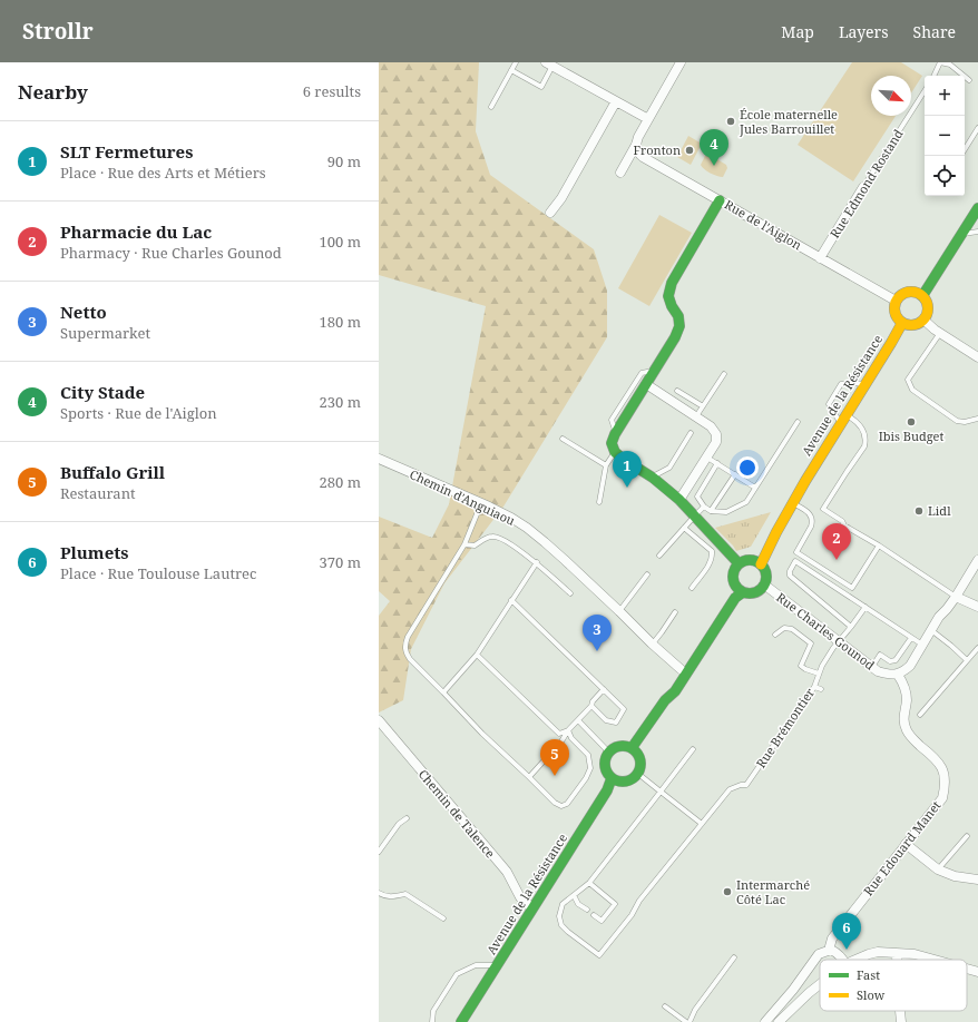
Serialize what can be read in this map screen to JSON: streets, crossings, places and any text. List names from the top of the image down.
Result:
{
  "streets": {
    "main road": ["Avenue de la Résistance"],
    "street": [
      "Rue Edmond Rostand",
      "Rue de l'Aiglon",
      "Chemin d'Anguiaou",
      "Rue Charles Gounod",
      "Chemin de Talence",
      "Rue Edouard Manet"
    ],
    "lane": ["Rue Brémontier"]
  },
  "crossings": [
    ["Rue Edmond Rostand", "Rue de l'Aiglon"],
    ["Rue de l'Aiglon", "Avenue de la Résistance"],
    ["Avenue de la Résistance", "Rue Charles Gounod"],
    ["Avenue de la Résistance", "Chemin de Talence"],
    ["Rue Charles Gounod", "Rue Brémontier"],
    ["Rue Charles Gounod", "Rue Edouard Manet"]
  ],
  "places": [
    "École maternelle Jules Barrouillet",
    "Fronton",
    "Ibis Budget",
    "Lidl",
    "Intermarché Côté Lac"
  ],
  "legend": ["Fast", "Slow"],
  "north": "bottom right",
  "page": {
    "header": "Strollr",
    "nav": ["Map", "Layers", "Share"],
    "heading": ["Nearby", "6 results"],
    "map_buttons": ["+", "−"],
    "list": [
      {
        "mark": "1",
        "name": "SLT Fermetures",
        "note": "Place · Rue des Arts et Métiers",
        "value": "90 m"
      },
      {
        "mark": "2",
        "name": "Pharmacie du Lac",
        "note": "Pharmacy · Rue Charles Gounod",
        "value": "100 m"
      },
      {
        "mark": "3",
        "name": "Netto",
        "note": "Supermarket",
        "value": "180 m"
      },
      {
        "mark": "4",
        "name": "City Stade",
        "note": "Sports · Rue de l'Aiglon",
        "value": "230 m"
      },
      {
        "mark": "5",
        "name": "Buffalo Grill",
        "note": "Restaurant",
        "value": "280 m"
      },
      {
        "mark": "6",
        "name": "Plumets",
        "note": "Place · Rue Toulouse Lautrec",
        "value": "370 m"
      }
    ],
    "pins": [
      "4",
      "1",
      "2",
      "3",
      "5",
      "6"
    ]
  }
}
